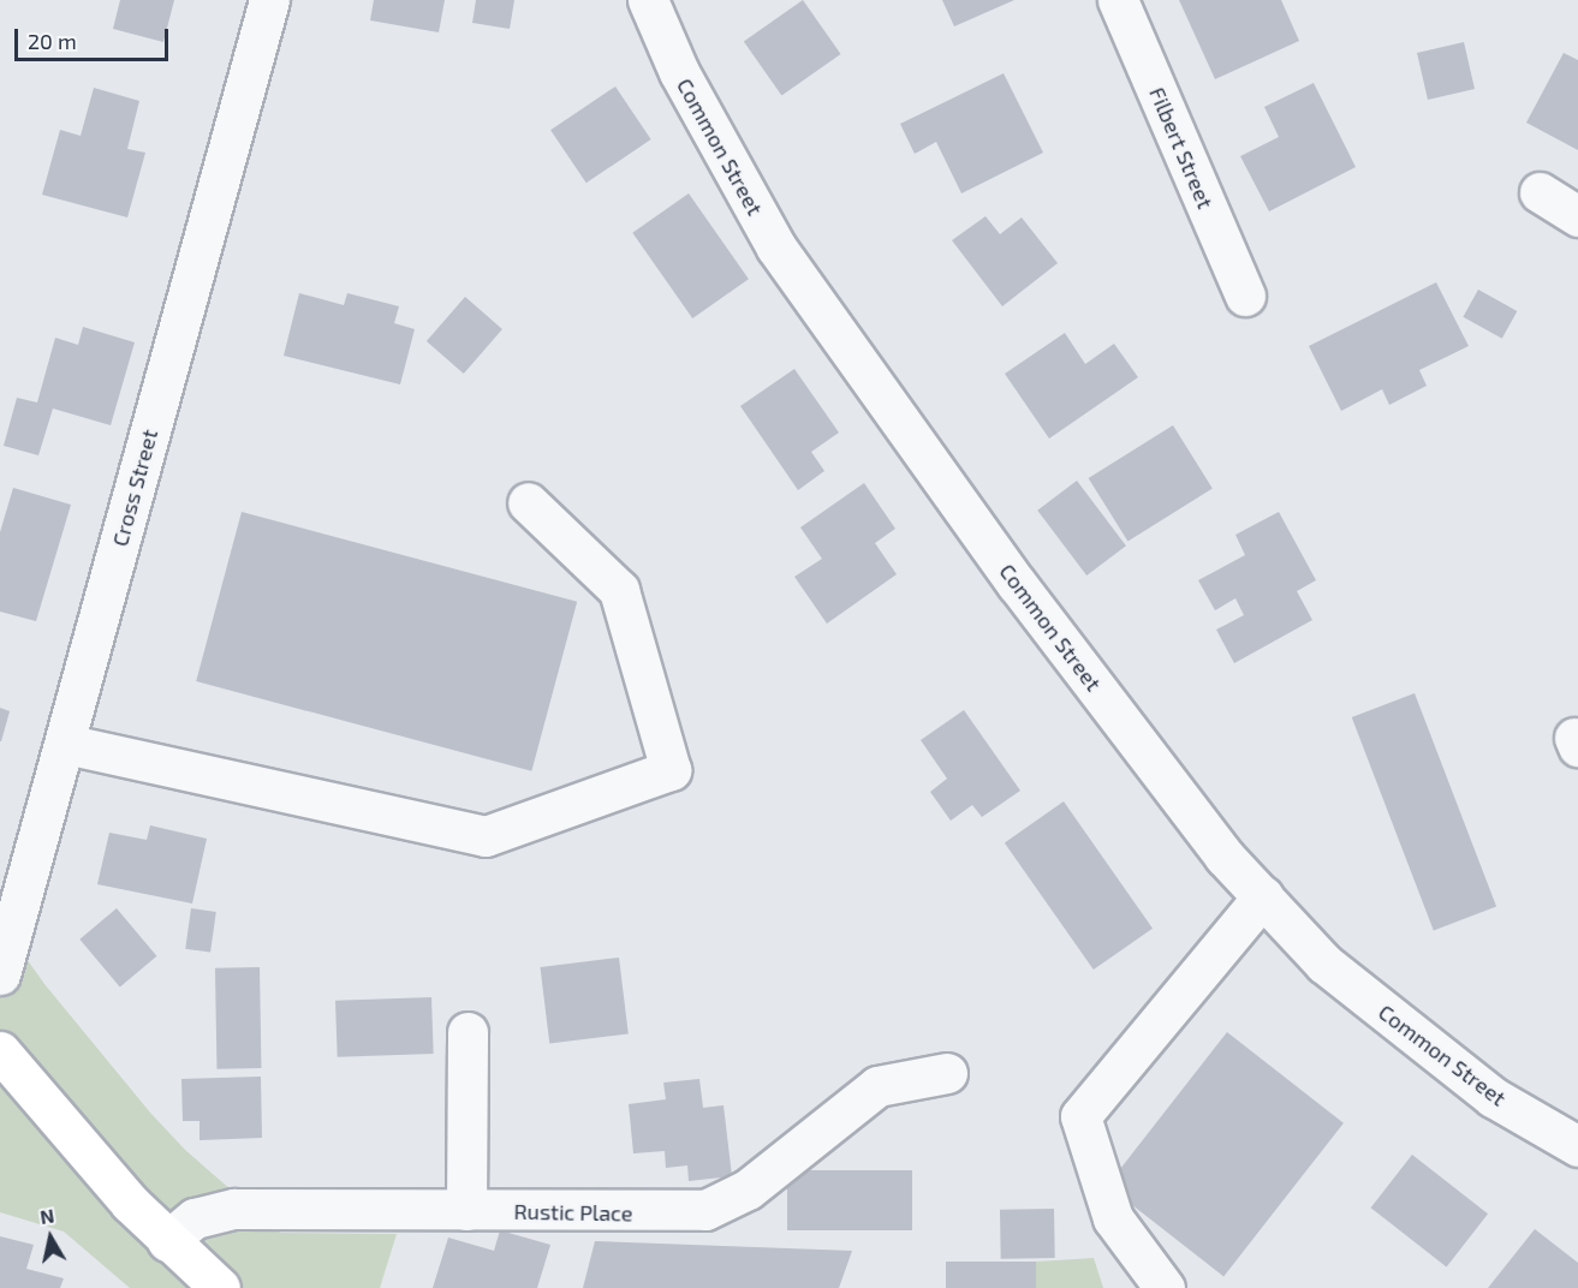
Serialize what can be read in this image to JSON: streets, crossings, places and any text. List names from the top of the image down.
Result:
{
  "streets": {
    "street": [
      "Common Street",
      "Filbert Street",
      "Cross Street",
      "Rustic Place"
    ]
  },
  "scale_bar": "20 m",
  "north": "top"
}
